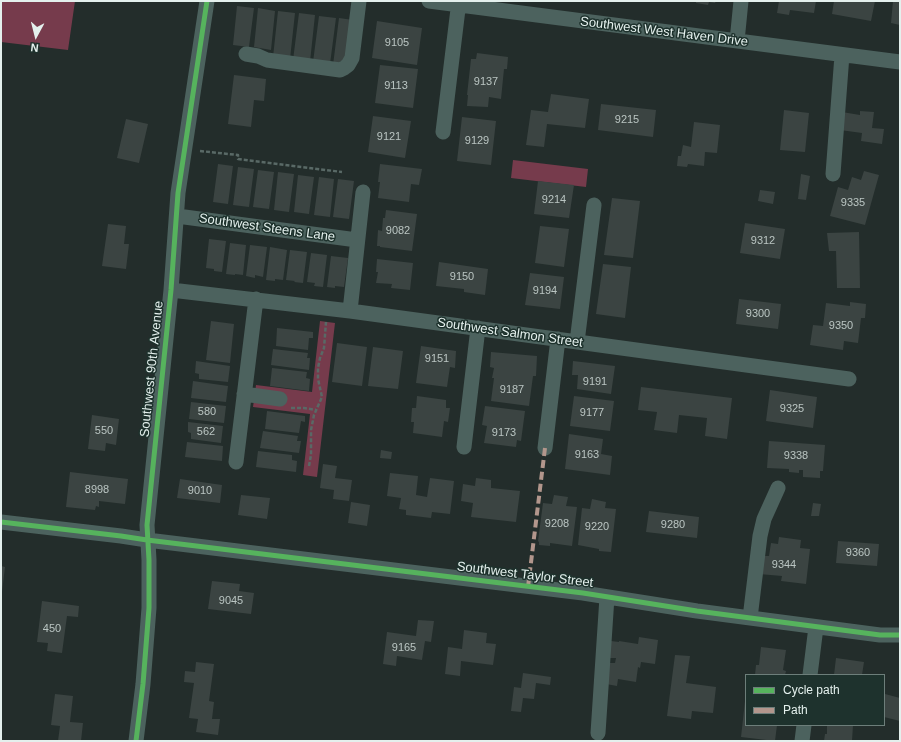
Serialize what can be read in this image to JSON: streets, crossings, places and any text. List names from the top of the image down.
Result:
{
  "streets": {
    "street": [
      "Southwest West Haven Drive",
      "Southwest Steens Lane",
      "Southwest Salmon Street",
      "Southwest 90th Avenue",
      "Southwest Taylor Street"
    ]
  },
  "crossings": [
    ["Southwest Steens Lane", "Southwest 90th Avenue"],
    ["Southwest Salmon Street", "Southwest 90th Avenue"],
    ["Southwest 90th Avenue", "Southwest Taylor Street"]
  ],
  "house_numbers": [
    "9105",
    "9137",
    "9113",
    "9215",
    "9121",
    "9129",
    "9214",
    "9335",
    "9082",
    "9312",
    "9150",
    "9194",
    "9300",
    "9350",
    "9151",
    "9191",
    "9187",
    "9325",
    "580",
    "9177",
    "550",
    "562",
    "9173",
    "9163",
    "9338",
    "8998",
    "9010",
    "9208",
    "9280",
    "9220",
    "9360",
    "9344",
    "9045",
    "450",
    "9165"
  ],
  "legend": ["Cycle path", "Path"],
  "north": "bottom"
}
